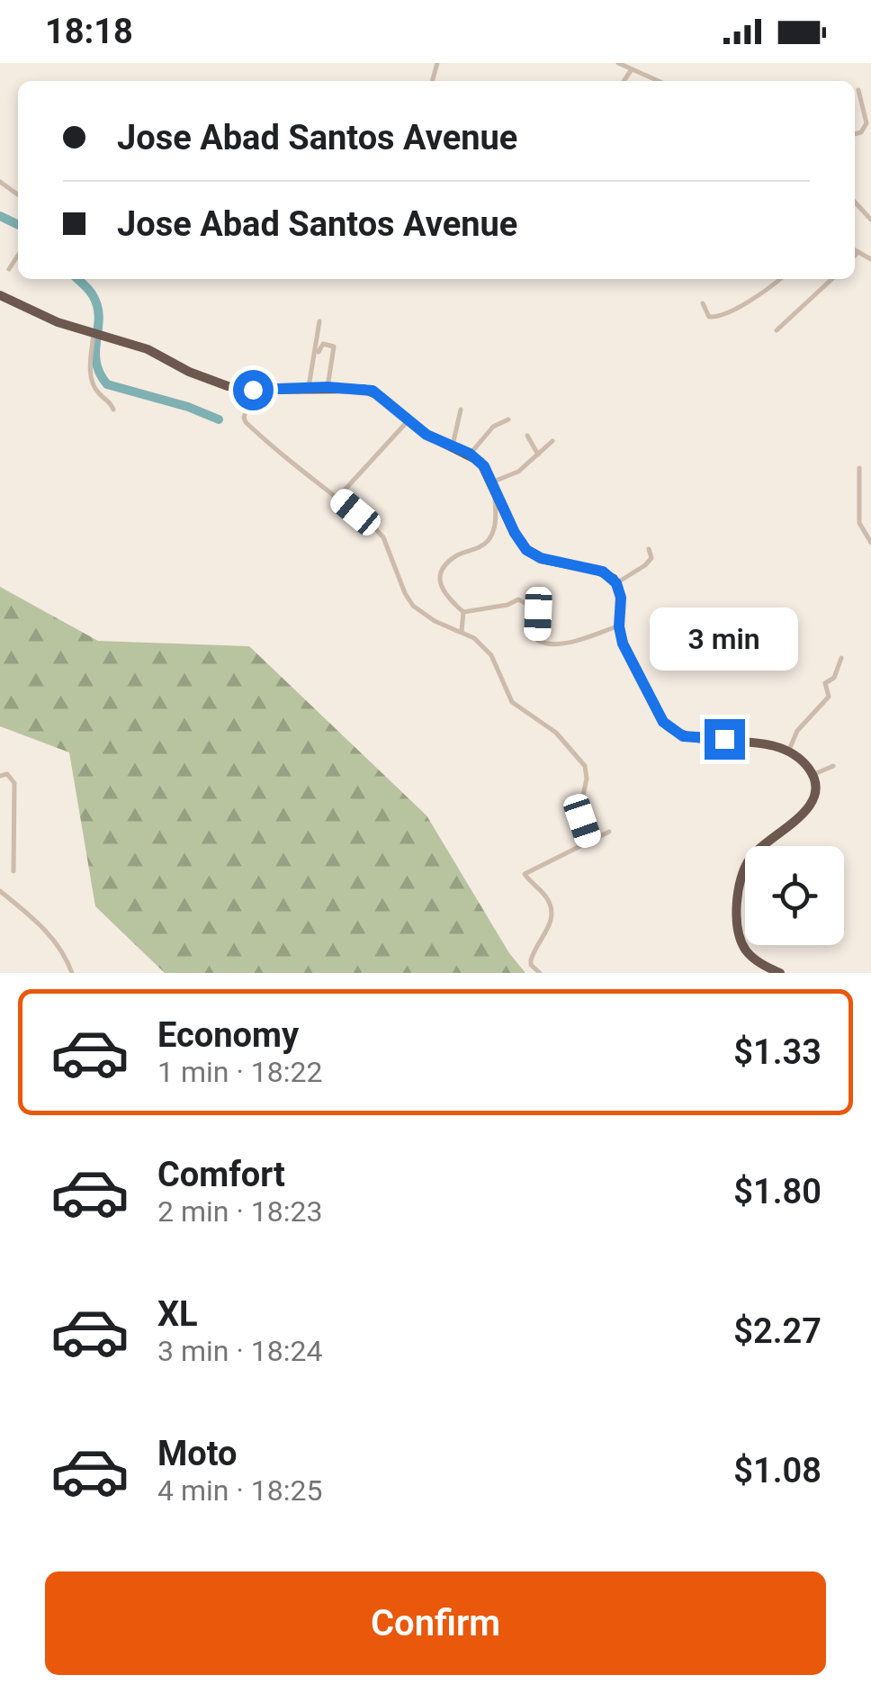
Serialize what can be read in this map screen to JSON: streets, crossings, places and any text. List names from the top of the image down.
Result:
{
  "page": {
    "status": "18:18",
    "banner": ["Jose Abad Santos Avenue", "Jose Abad Santos Avenue"],
    "bubble": "3 min",
    "list": [
      {
        "name": "Economy",
        "note": "1 min · 18:22",
        "value": "$1.33"
      },
      {
        "name": "Comfort",
        "note": "2 min · 18:23",
        "value": "$1.80"
      },
      {
        "name": "XL",
        "note": "3 min · 18:24",
        "value": "$2.27"
      },
      {
        "name": "Moto",
        "note": "4 min · 18:25",
        "value": "$1.08"
      }
    ],
    "buttons": "Confirm"
  }
}
